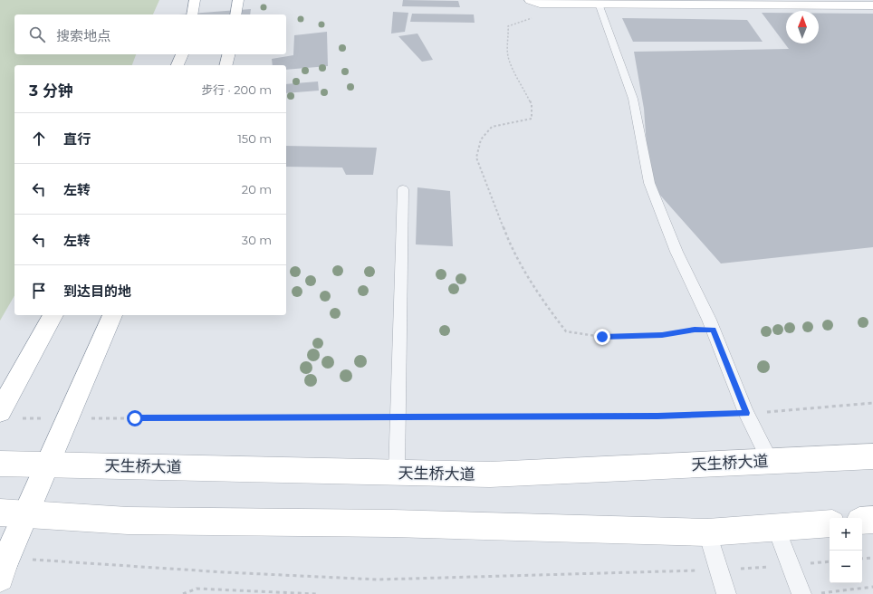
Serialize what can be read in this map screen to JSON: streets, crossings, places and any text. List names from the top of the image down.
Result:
{
  "streets": {
    "main road": ["天生桥大道"]
  },
  "north": "top",
  "page": {
    "search": "搜索地点",
    "heading": ["3 分钟", "步行 · 200 m"],
    "list": [
      ["直行", "150 m"],
      ["左转", "20 m"],
      ["左转", "30 m"],
      "到达目的地"
    ],
    "map_buttons": ["+", "−"]
  }
}
